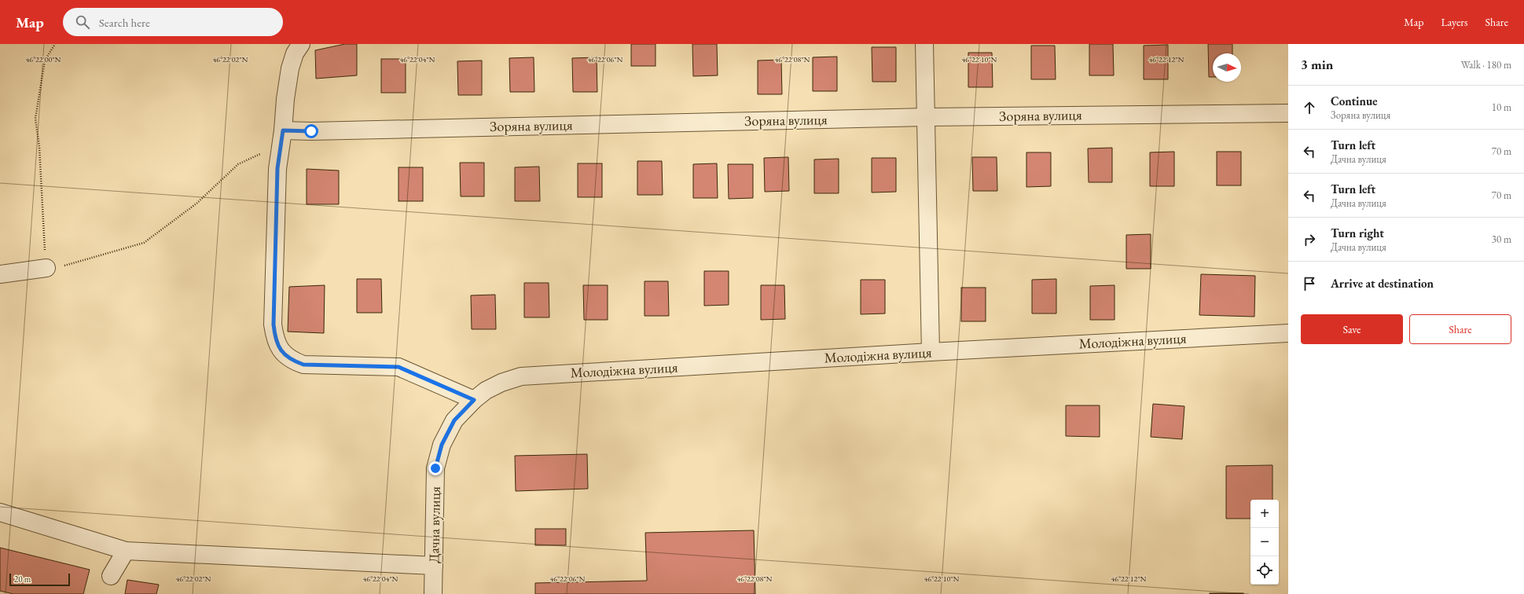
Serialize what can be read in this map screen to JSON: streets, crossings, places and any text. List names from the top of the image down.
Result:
{
  "streets": {
    "street": ["Зоряна вулиця", "Молодіжна вулиця", "Дачна вулиця"]
  },
  "crossings": [
    ["Молодіжна вулиця", "Дачна вулиця"]
  ],
  "scale_bar": "20 m",
  "north": "right",
  "page": {
    "header": "Map",
    "search": "Search here",
    "nav": ["Map", "Layers", "Share"],
    "heading": ["3 min", "Walk · 180 m"],
    "list": [
      ["Continue", "Зоряна вулиця", "10 m"],
      ["Turn left", "Дачна вулиця", "70 m"],
      ["Turn left", "Дачна вулиця", "70 m"],
      ["Turn right", "Дачна вулиця", "30 m"],
      "Arrive at destination"
    ],
    "buttons": ["Save", "Share"],
    "map_buttons": ["+", "−"],
    "scale": "20 m"
  },
  "coordinates": [
    "46°22'00\"N",
    "46°22'02\"N",
    "46°22'04\"N",
    "46°22'06\"N",
    "46°22'08\"N",
    "46°22'10\"N",
    "46°22'12\"N"
  ]
}
